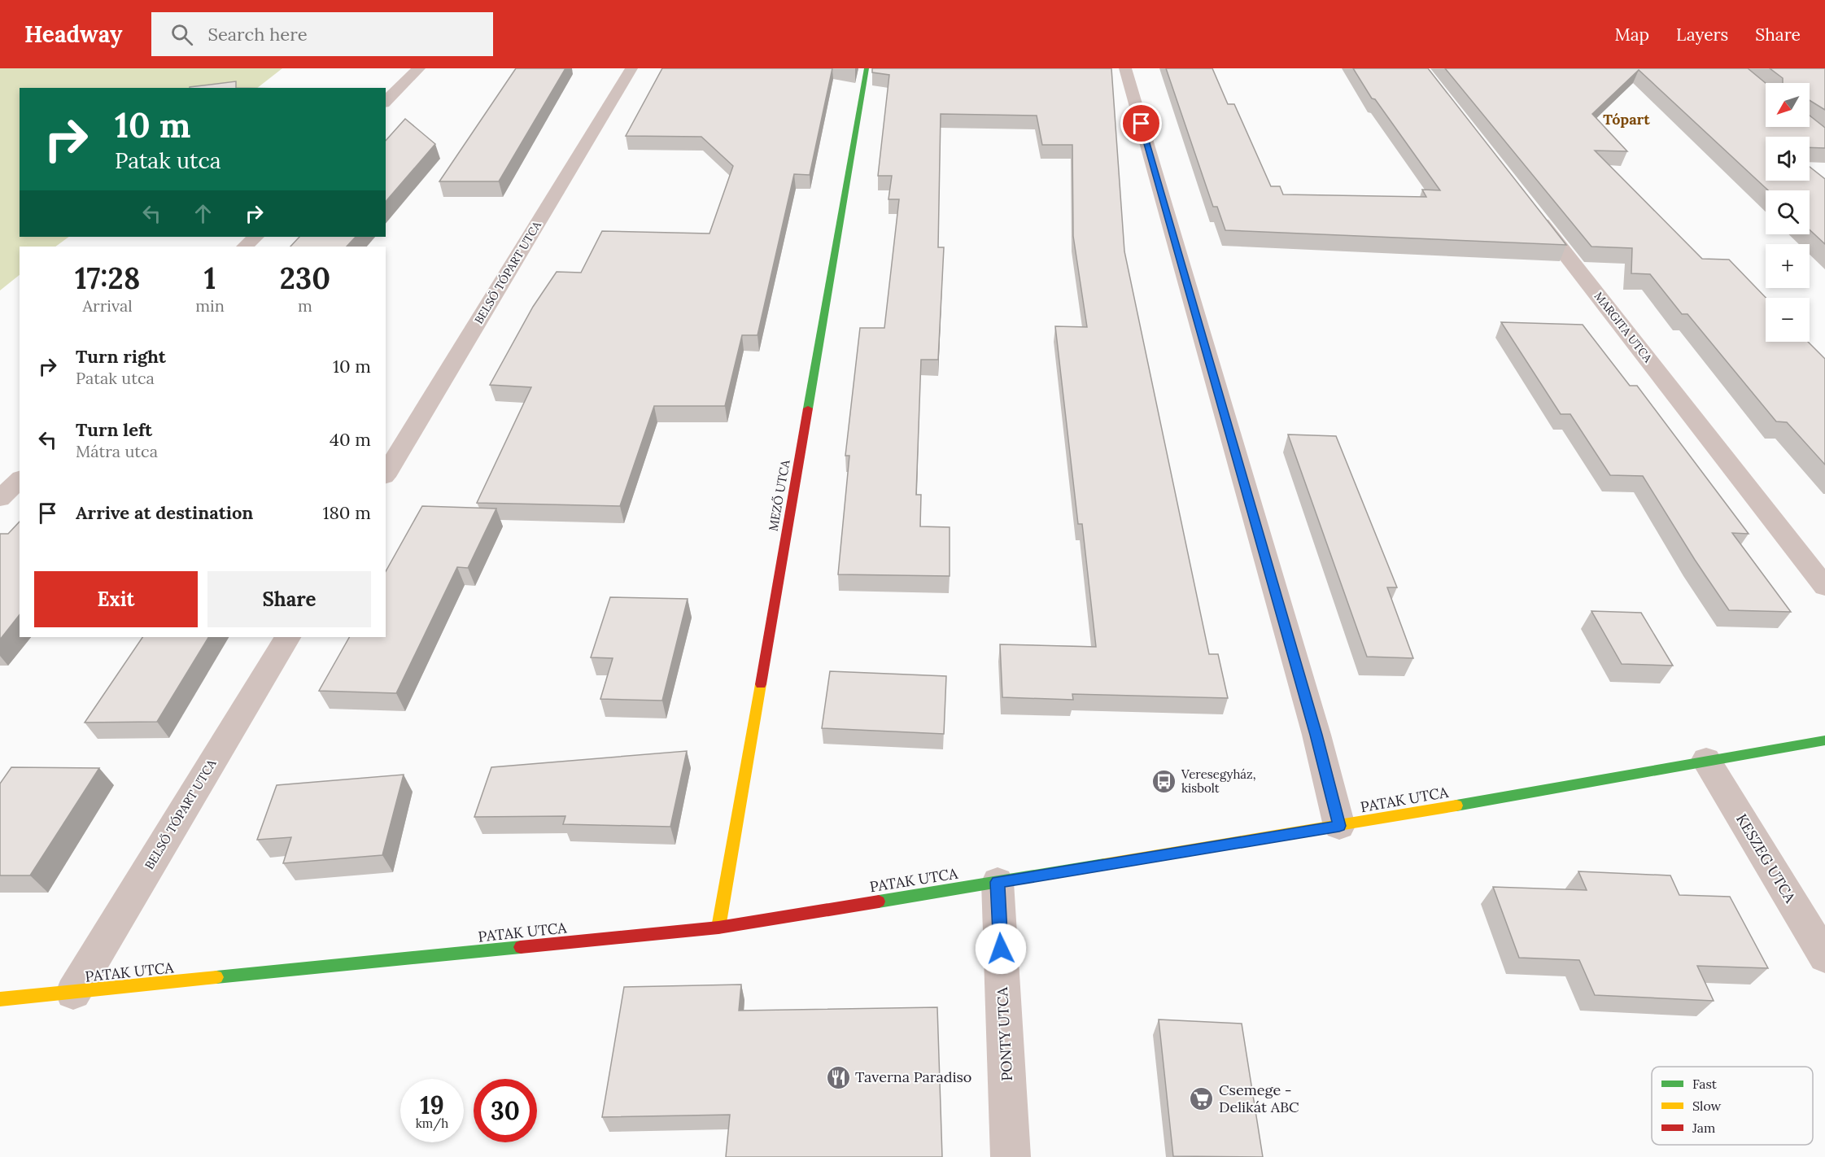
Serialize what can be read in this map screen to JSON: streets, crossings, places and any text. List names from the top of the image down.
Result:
{
  "streets": {
    "street": [
      "BELSŐ TÓPART UTCA",
      "MARGITA UTCA",
      "MEZŐ UTCA",
      "PATAK UTCA",
      "KESZEG UTCA",
      "PONTY UTCA"
    ]
  },
  "crossings": [
    ["BELSŐ TÓPART UTCA", "PATAK UTCA"],
    ["MEZŐ UTCA", "PATAK UTCA"],
    ["PATAK UTCA", "KESZEG UTCA"],
    ["PATAK UTCA", "PONTY UTCA"]
  ],
  "districts": ["Tópart"],
  "places": {
    "bus stop": ["Veresegyház, kisbolt"],
    "restaurant": ["Taverna Paradiso"],
    "supermarket": ["Csemege - Delikát ABC"]
  },
  "legend": ["Fast", "Slow", "Jam"],
  "north": "bottom left",
  "page": {
    "header": "Headway",
    "search": "Search here",
    "nav": ["Map", "Layers", "Share"],
    "map_buttons": ["+", "−"],
    "turn": ["10 m", "Patak utca"],
    "eta": [
      "17:28",
      "Arrival",
      "1",
      "min",
      "230",
      "m"
    ],
    "list": [
      {
        "name": "Turn right",
        "note": "Patak utca",
        "value": "10 m"
      },
      {
        "name": "Turn left",
        "note": "Mátra utca",
        "value": "40 m"
      },
      {
        "name": "Arrive at destination",
        "value": "180 m"
      }
    ],
    "buttons": ["Exit", "Share"],
    "speed": "19 km/h",
    "limit": "30"
  }
}
